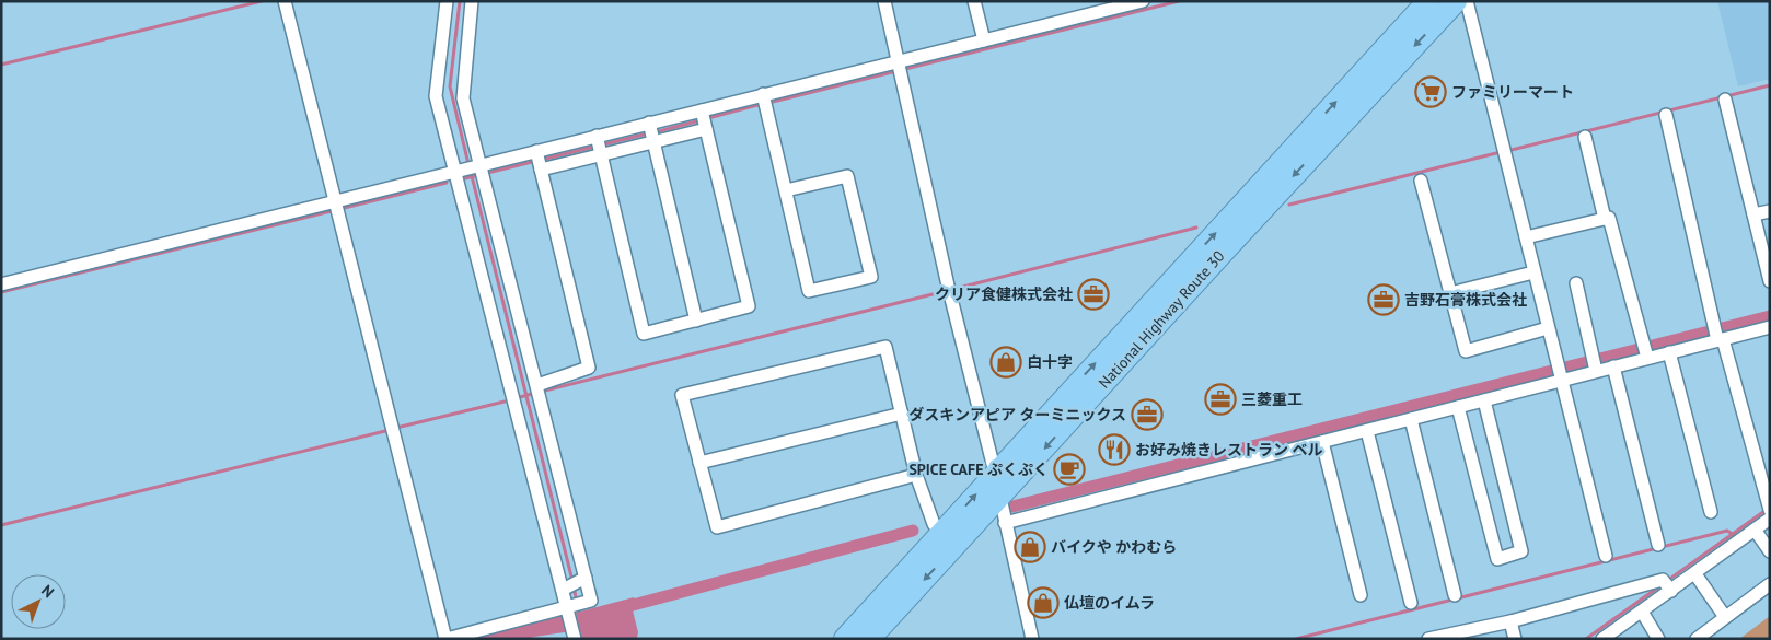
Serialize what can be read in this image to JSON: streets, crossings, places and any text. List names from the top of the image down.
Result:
{
  "streets": {
    "highway": ["National Highway Route 30"]
  },
  "places": {
    "supermarket": ["ファミリーマート"],
    "office": [
      "クリア食健株式会社",
      "吉野石膏株式会社",
      "三菱重工",
      "ダスキンアピア ターミニックス"
    ],
    "shop": ["白十字", "バイクや かわむら", "仏壇のイムラ"],
    "restaurant": ["お好み焼きレストラン ベル"],
    "cafe": ["SPICE CAFE ぷくぷく"]
  },
  "north": "top right"
}
